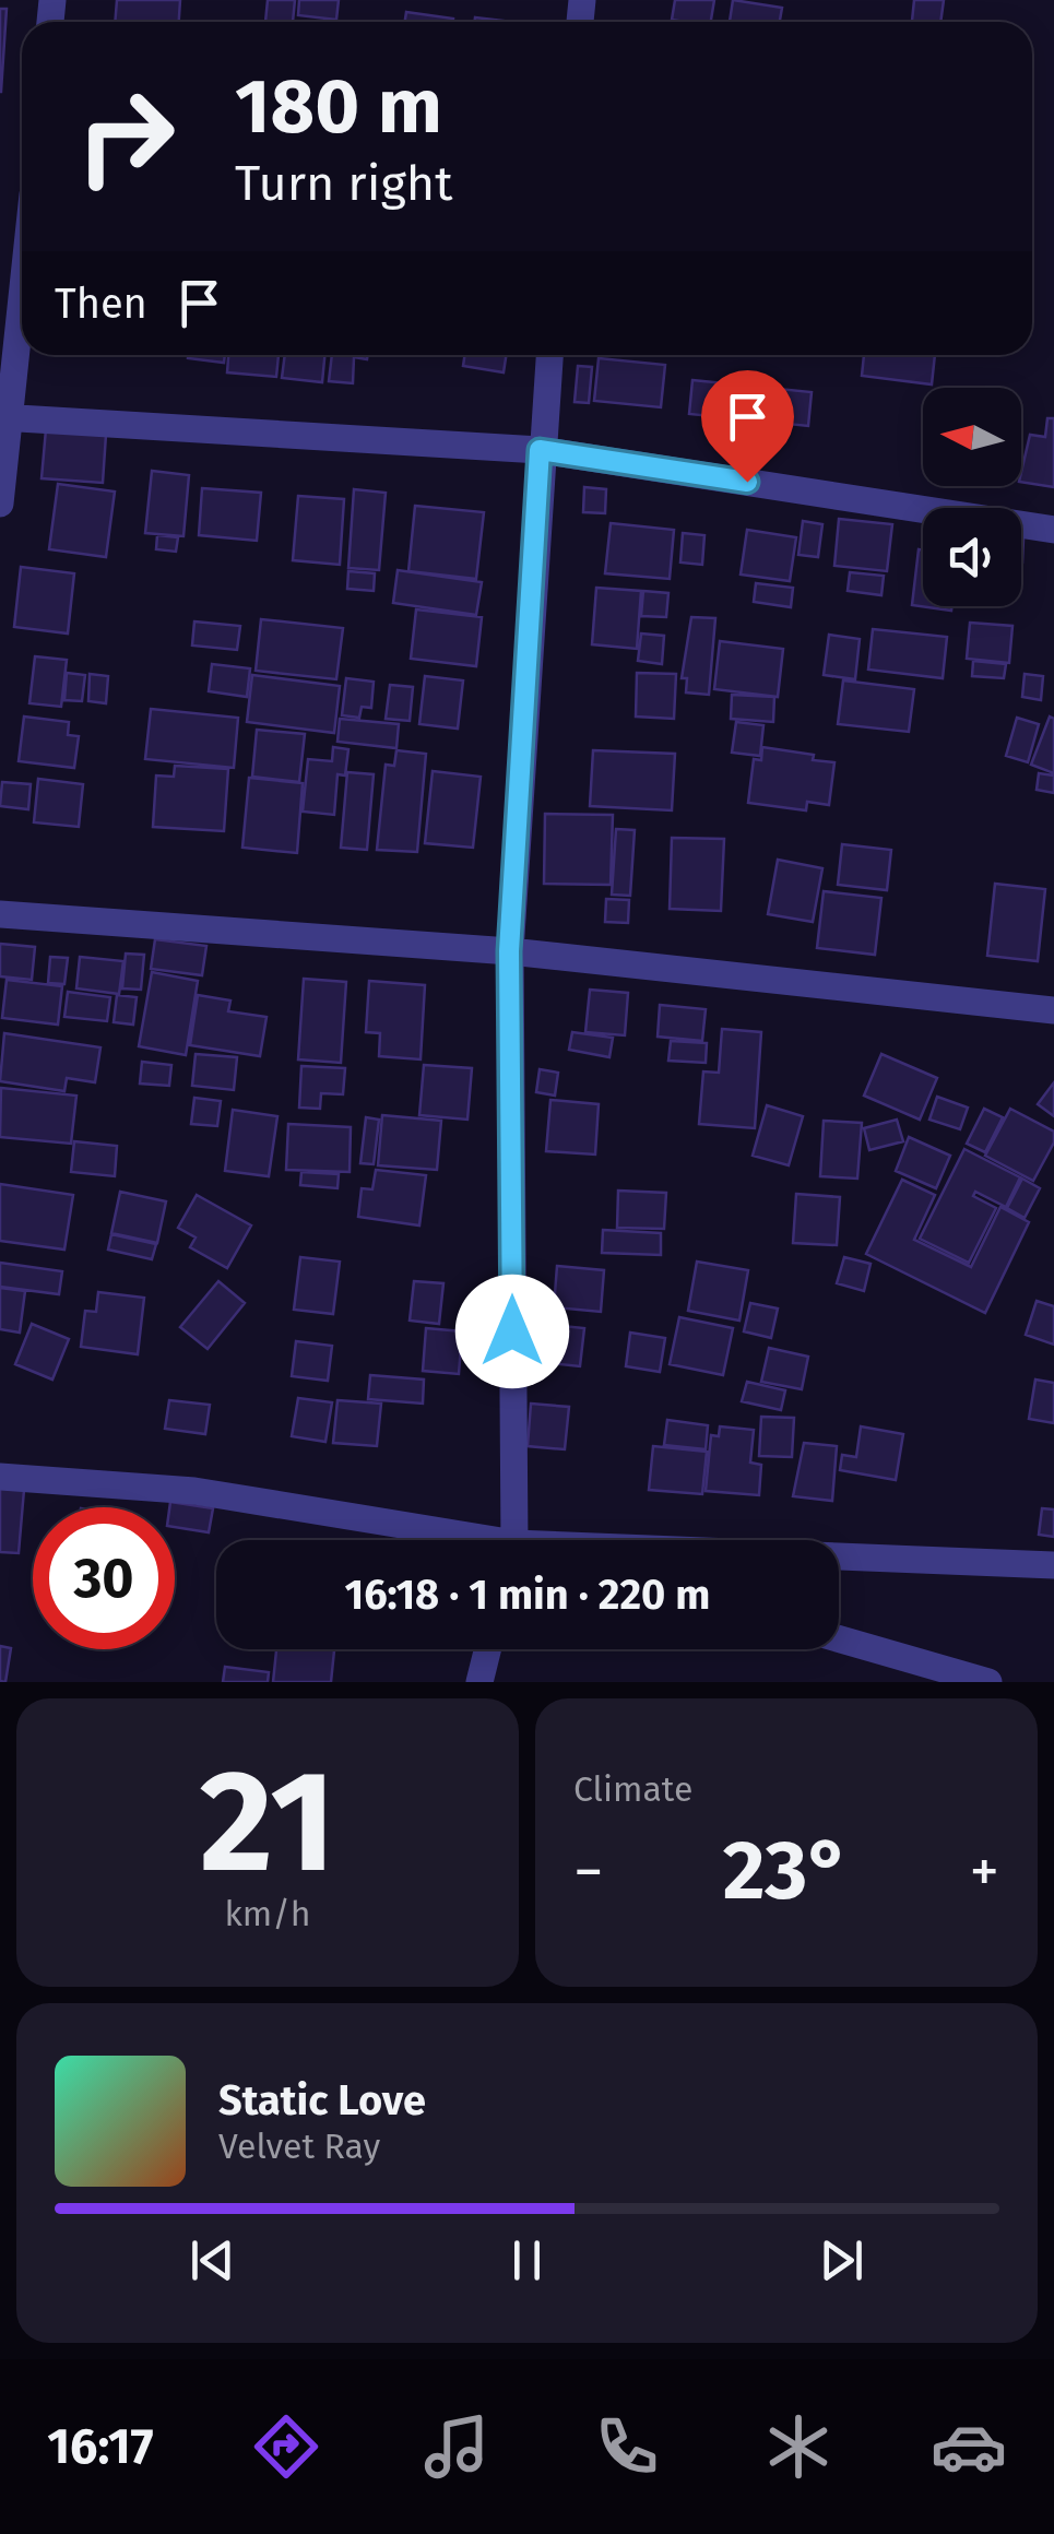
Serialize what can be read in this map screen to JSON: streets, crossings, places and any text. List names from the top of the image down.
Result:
{
  "north": "left",
  "page": {
    "turn": ["180 m", "Turn right"],
    "then": "Then",
    "limit": "30",
    "trip": "16:18 · 1 min · 220 m",
    "tile": [
      ["21", "km/h"],
      "Climate"
    ],
    "heat": ["−", "23°", "+"],
    "song": ["Static Love", "Velvet Ray"],
    "tabs": "16:17"
  }
}
